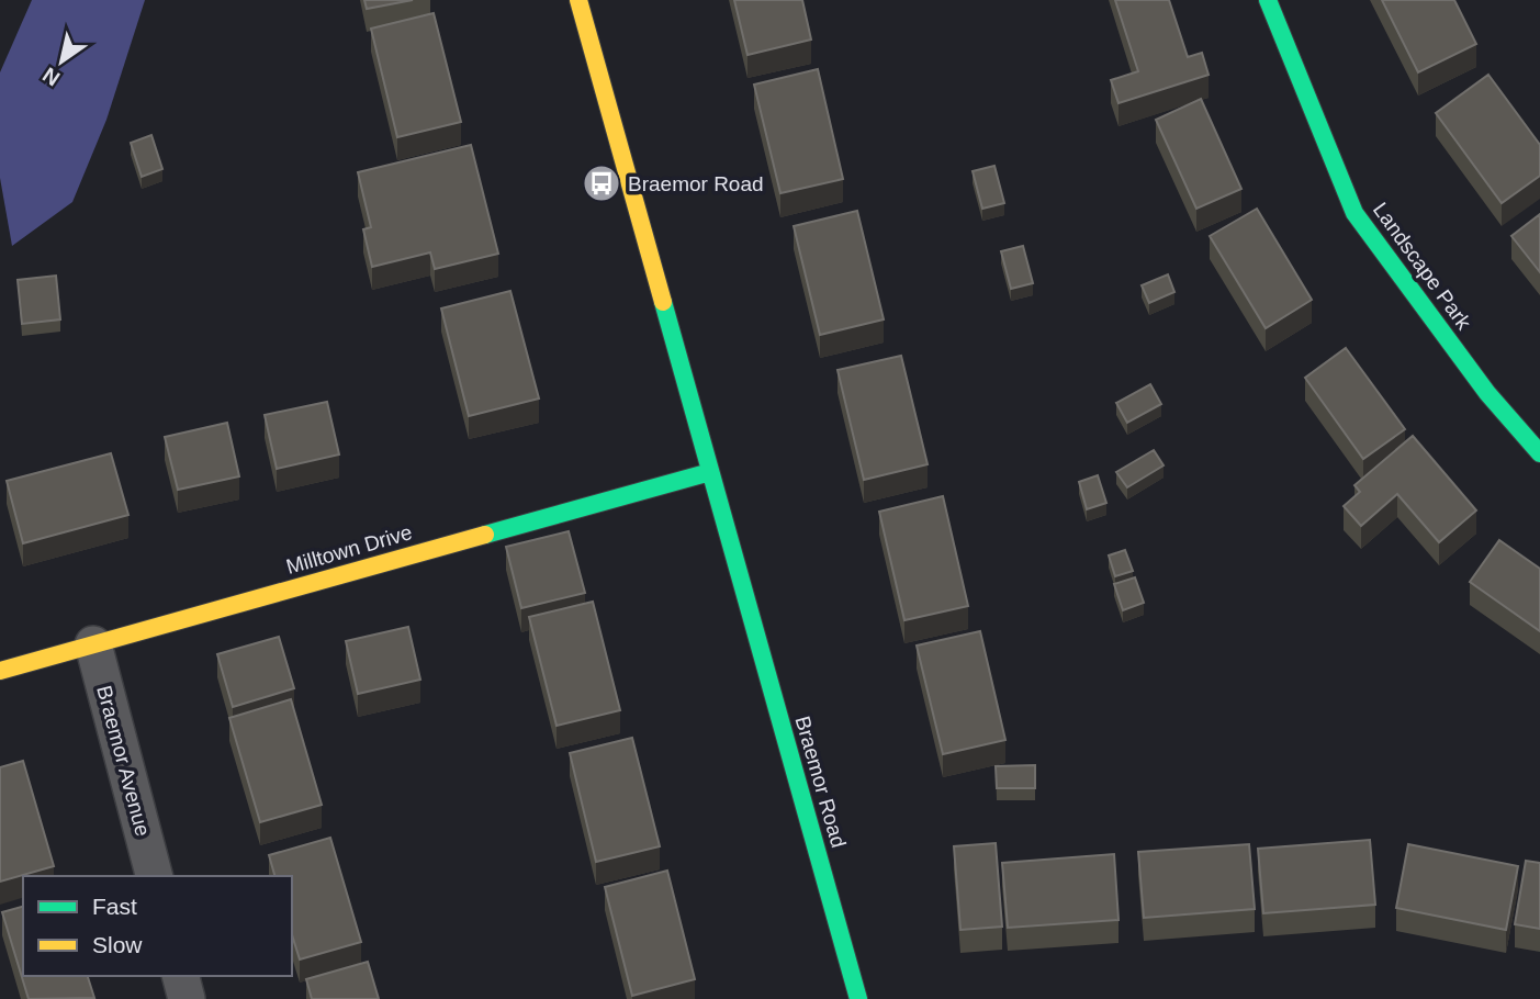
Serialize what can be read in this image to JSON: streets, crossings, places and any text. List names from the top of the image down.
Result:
{
  "streets": {
    "street": [
      "Landscape Park",
      "Milltown Drive",
      "Braemor Avenue",
      "Braemor Road"
    ]
  },
  "crossings": [
    ["Milltown Drive", "Braemor Avenue"],
    ["Milltown Drive", "Braemor Road"]
  ],
  "places": {
    "bus stop": ["Braemor Road"]
  },
  "legend": ["Fast", "Slow"],
  "north": "bottom left"
}
